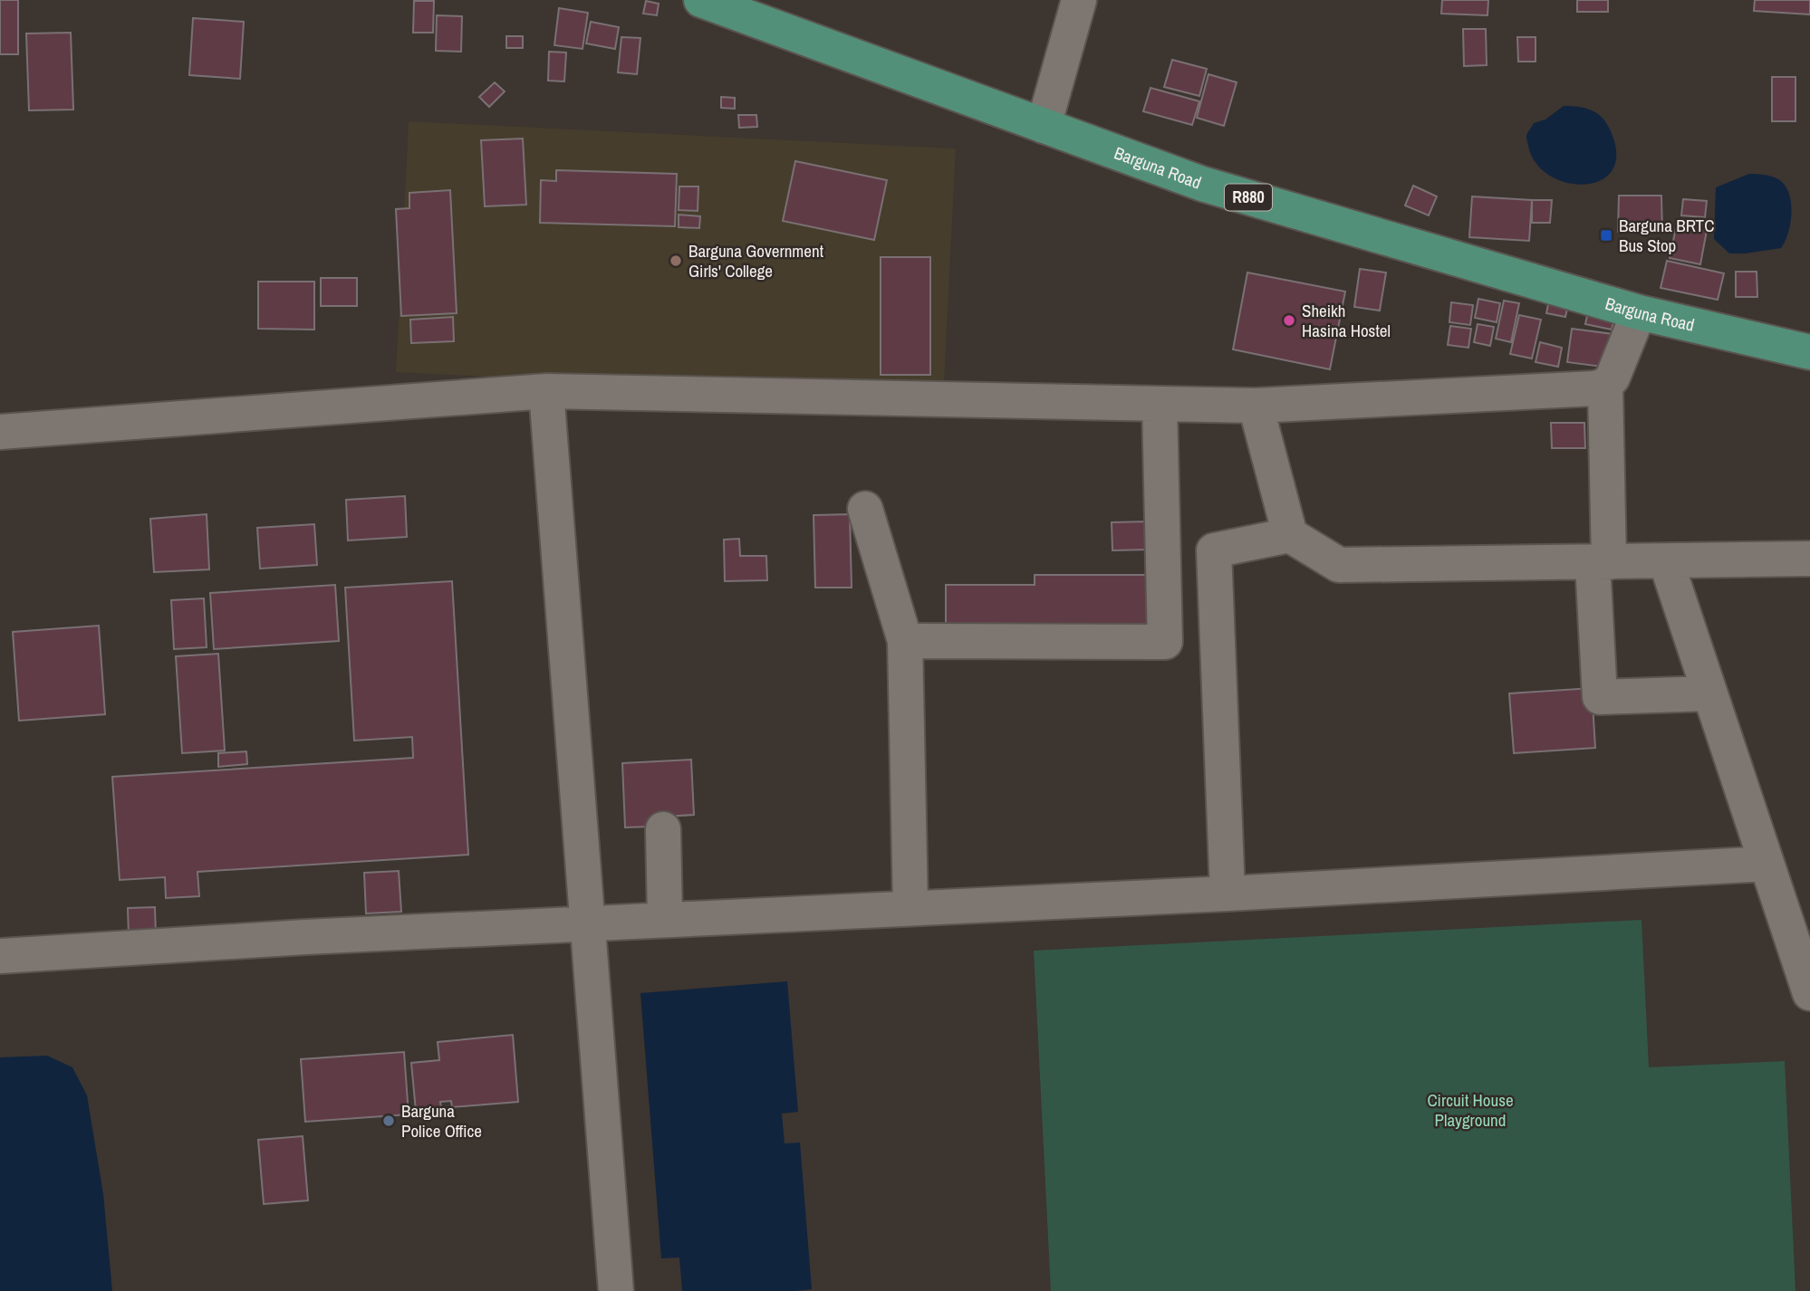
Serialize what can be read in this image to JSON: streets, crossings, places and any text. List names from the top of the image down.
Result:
{
  "streets": {
    "main road": ["Barguna Road", "R880"]
  },
  "parks": ["Circuit House Playground"],
  "places": {
    "transit": ["Barguna BRTC Bus Stop"],
    "other": ["Barguna Government Girls' College", "Sheikh Hasina Hostel", "Barguna Police Office"]
  }
}
